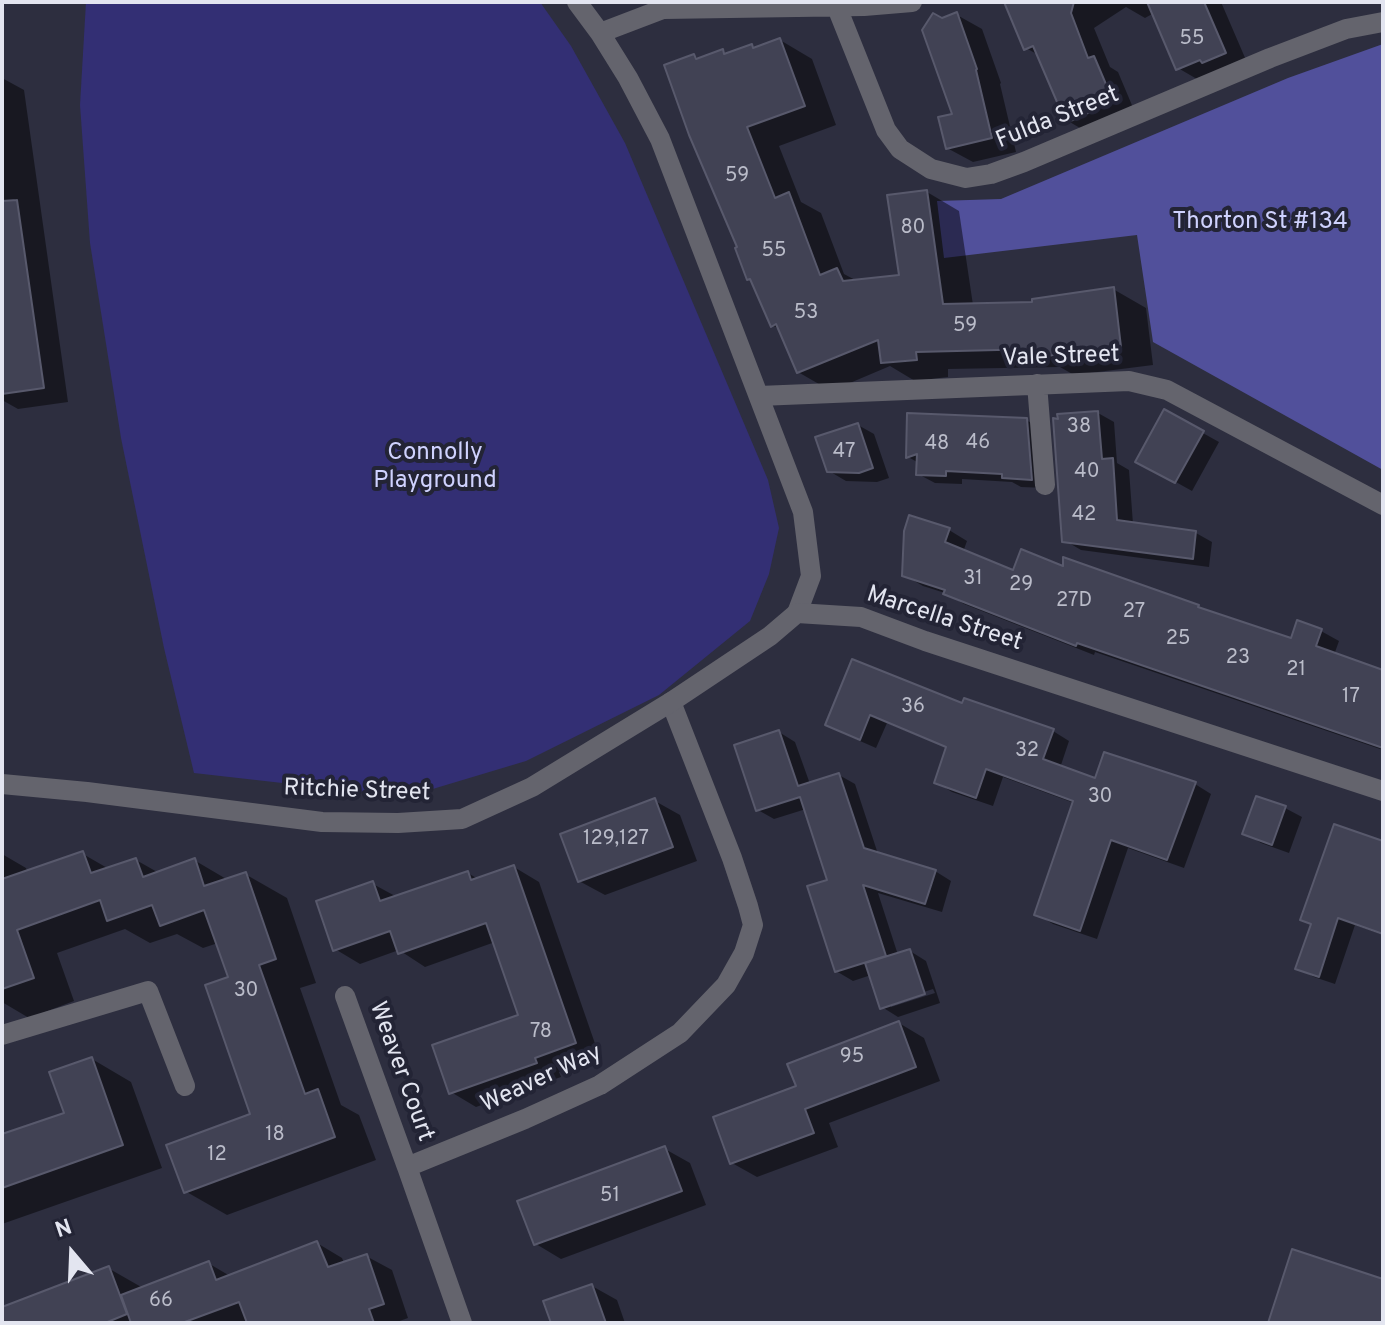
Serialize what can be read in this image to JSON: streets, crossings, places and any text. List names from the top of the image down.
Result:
{
  "streets": {
    "street": [
      "Fulda Street",
      "Vale Street",
      "Marcella Street",
      "Ritchie Street",
      "Weaver Court",
      "Weaver Way"
    ]
  },
  "crossings": [
    ["Marcella Street", "Ritchie Street"],
    ["Ritchie Street", "Weaver Way"],
    ["Weaver Court", "Weaver Way"]
  ],
  "parks": ["Thorton St #134", "Connolly Playground"],
  "house_numbers": [
    "55",
    "59",
    "80",
    "55",
    "53",
    "59",
    "38",
    "46",
    "48",
    "47",
    "40",
    "42",
    "31",
    "29",
    "27D",
    "27",
    "25",
    "23",
    "21",
    "17",
    "36",
    "32",
    "30",
    "129,127",
    "30",
    "78",
    "95",
    "18",
    "12",
    "51",
    "66"
  ],
  "north": "top"
}
